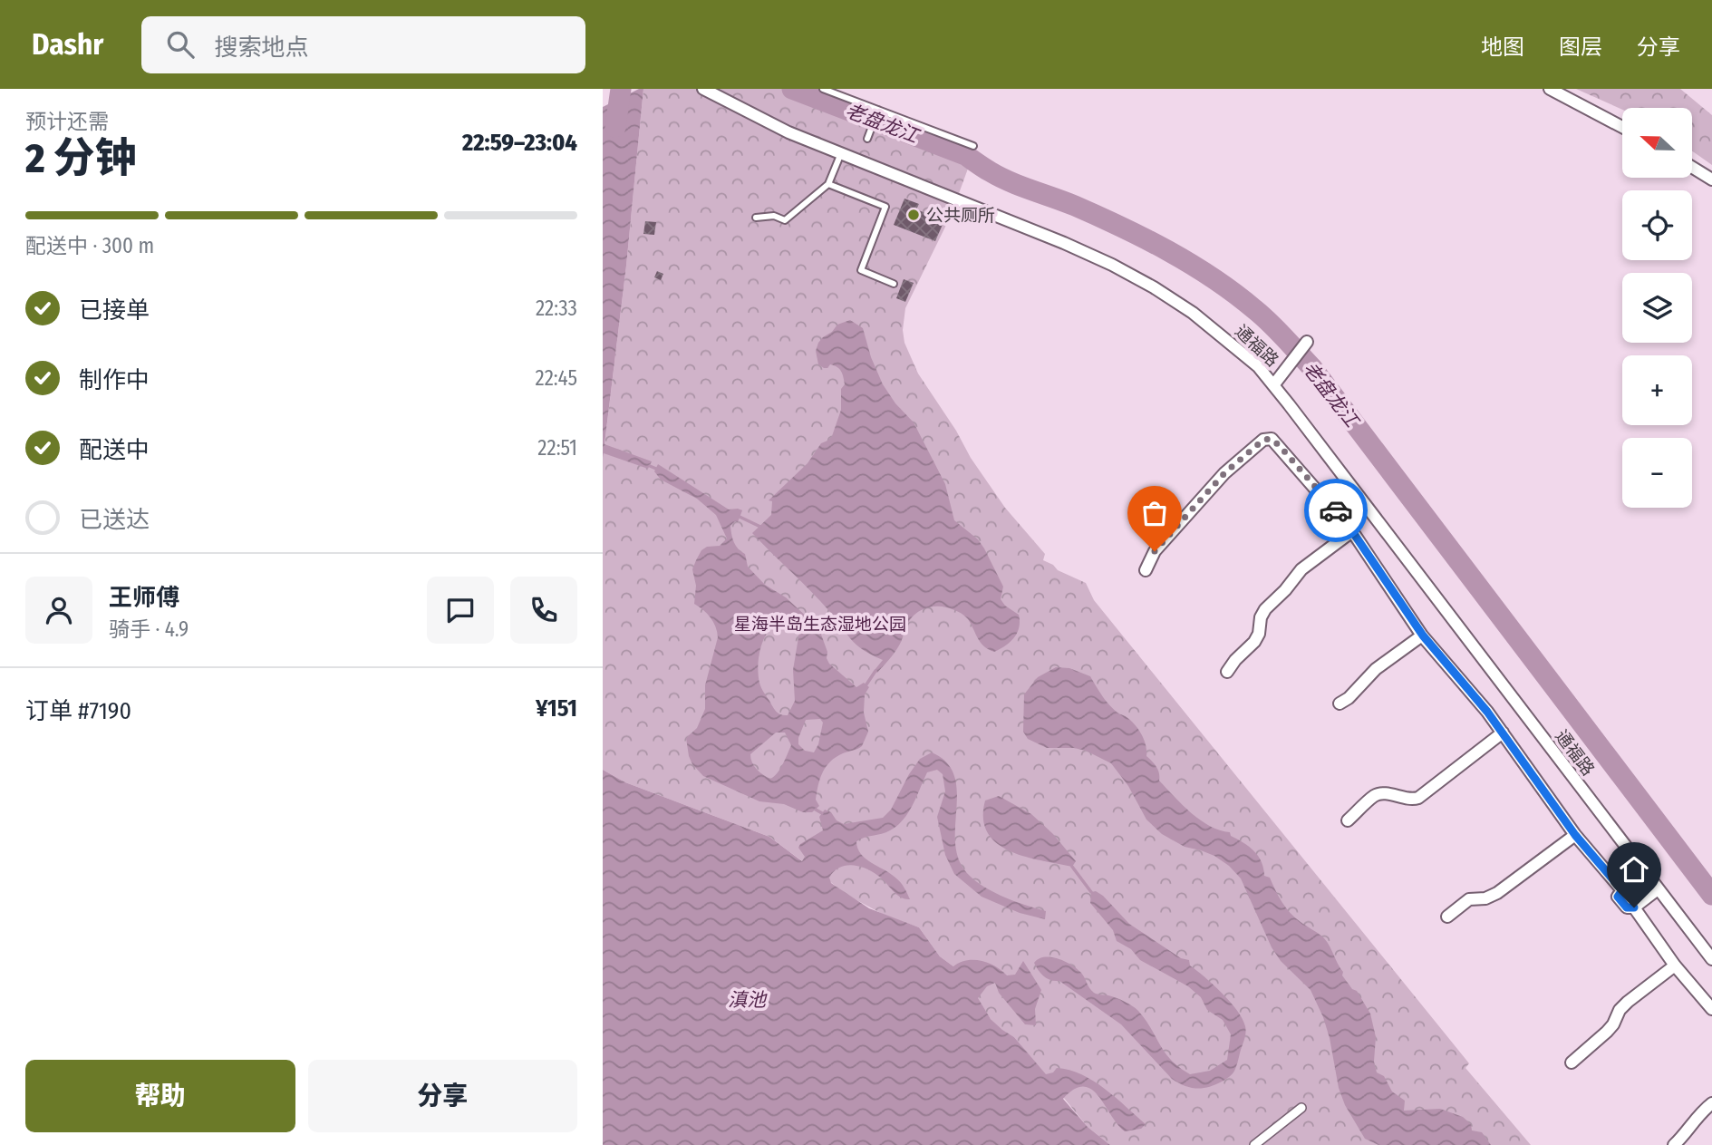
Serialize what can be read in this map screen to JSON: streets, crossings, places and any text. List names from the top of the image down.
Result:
{
  "streets": {
    "street": ["通福路"]
  },
  "water": ["老盘龙江", "滇池"],
  "parks": ["星海半岛生态湿地公园"],
  "places": ["公共厕所"],
  "north": "left",
  "page": {
    "header": "Dashr",
    "search": "搜索地点",
    "nav": ["地图", "图层", "分享"],
    "heading": ["2 分钟", "预计还需", "22:59–23:04"],
    "panel": [
      "王师傅",
      "骑手 · 4.9",
      "订单 #7190",
      "¥151"
    ],
    "map_buttons": ["+", "−"],
    "bar": "配送中 · 300 m",
    "list": [
      ["已接单", "22:33"],
      ["制作中", "22:45"],
      ["配送中", "22:51"],
      "已送达"
    ],
    "buttons": ["帮助", "分享"]
  }
}
